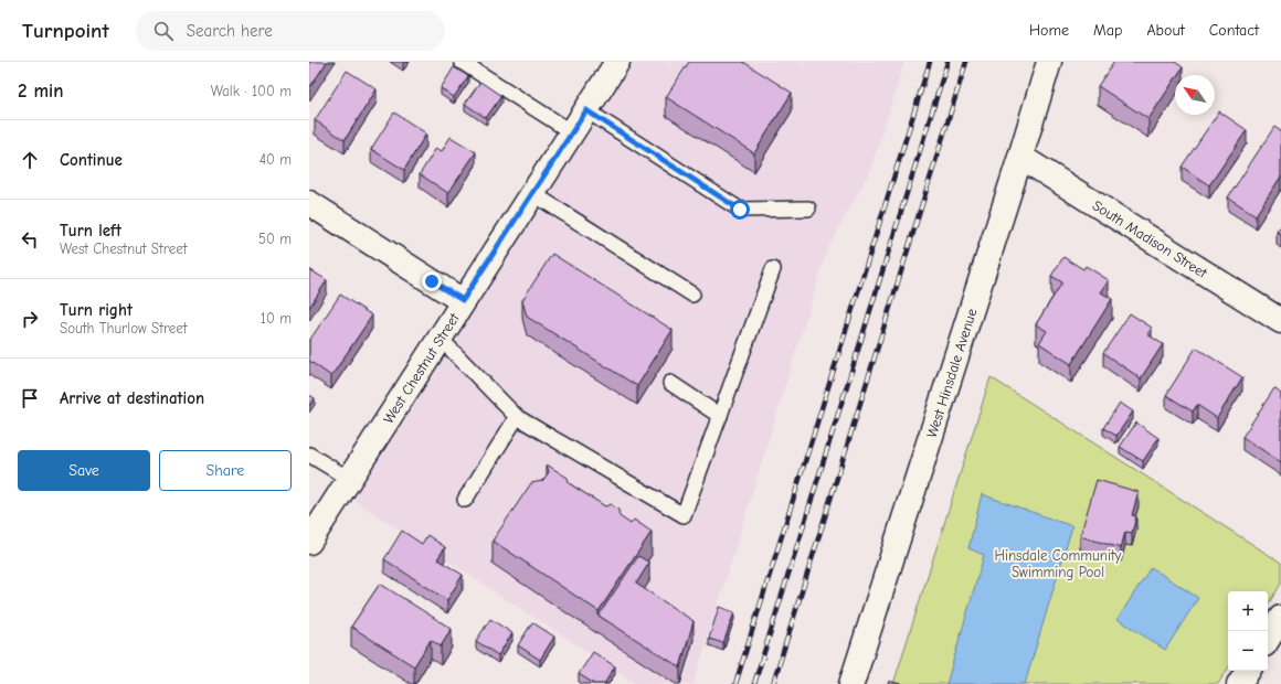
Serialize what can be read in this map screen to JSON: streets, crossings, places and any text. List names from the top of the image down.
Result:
{
  "streets": {
    "street": ["South Madison Street", "West Chestnut Street", "West Hinsdale Avenue"]
  },
  "crossings": [
    ["South Madison Street", "West Hinsdale Avenue"]
  ],
  "parks": ["Hinsdale Community Swimming Pool"],
  "north": "top left",
  "page": {
    "header": "Turnpoint",
    "search": "Search here",
    "nav": [
      "Home",
      "Map",
      "About",
      "Contact"
    ],
    "heading": ["2 min", "Walk · 100 m"],
    "list": [
      ["Continue", "40 m"],
      ["Turn left", "West Chestnut Street", "50 m"],
      ["Turn right", "South Thurlow Street", "10 m"],
      "Arrive at destination"
    ],
    "buttons": ["Save", "Share"],
    "map_buttons": ["+", "−"]
  }
}
